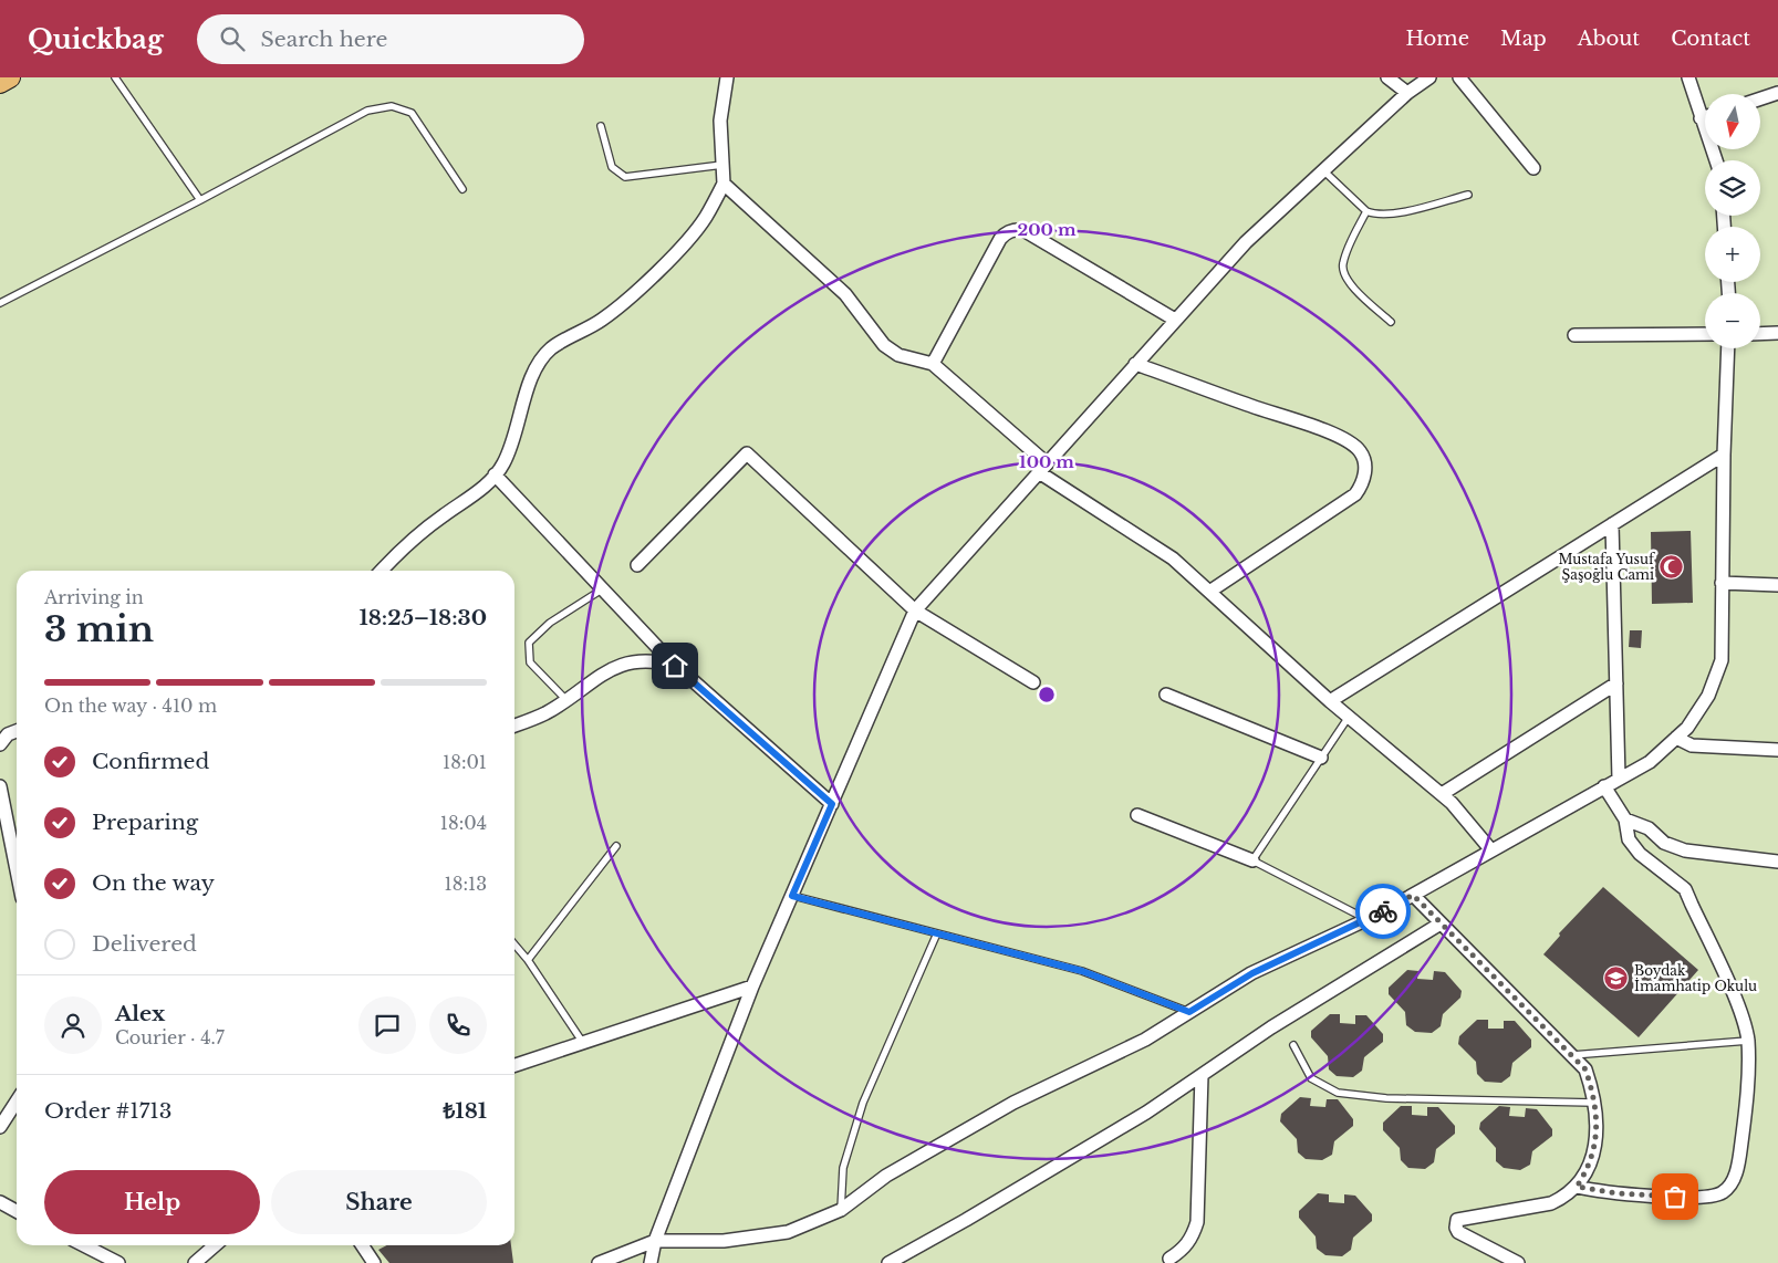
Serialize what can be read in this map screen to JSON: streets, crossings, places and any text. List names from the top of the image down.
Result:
{
  "places": {
    "mosque": ["Mustafa Yusuf Şaşoğlu Cami"],
    "school or university": ["Boydak İmamhatip Okulu"]
  },
  "north": "bottom",
  "page": {
    "header": "Quickbag",
    "search": "Search here",
    "nav": [
      "Home",
      "Map",
      "About",
      "Contact"
    ],
    "map_buttons": ["+", "−"],
    "heading": ["3 min", "Arriving in", "18:25–18:30"],
    "panel": [
      "Alex",
      "Courier · 4.7",
      "Order #1713",
      "₺181"
    ],
    "bar": "On the way · 410 m",
    "list": [
      ["Confirmed", "18:01"],
      ["Preparing", "18:04"],
      ["On the way", "18:13"],
      "Delivered"
    ],
    "buttons": ["Help", "Share"]
  },
  "rings": ["200 m", "100 m"]
}
